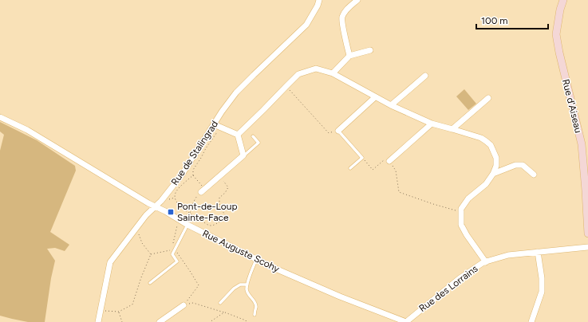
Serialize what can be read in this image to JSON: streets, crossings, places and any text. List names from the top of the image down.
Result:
{
  "streets": {
    "street": [
      "Rue d'Aiseau",
      "Rue de Stalingrad",
      "Rue Auguste Scohy",
      "Rue des Lorrains"
    ]
  },
  "crossings": [
    ["Rue de Stalingrad", "Rue Auguste Scohy"],
    ["Rue Auguste Scohy", "Rue des Lorrains"]
  ],
  "places": {
    "transit": ["Pont-de-Loup Sainte-Face"]
  },
  "scale_bar": "100 m"
}
